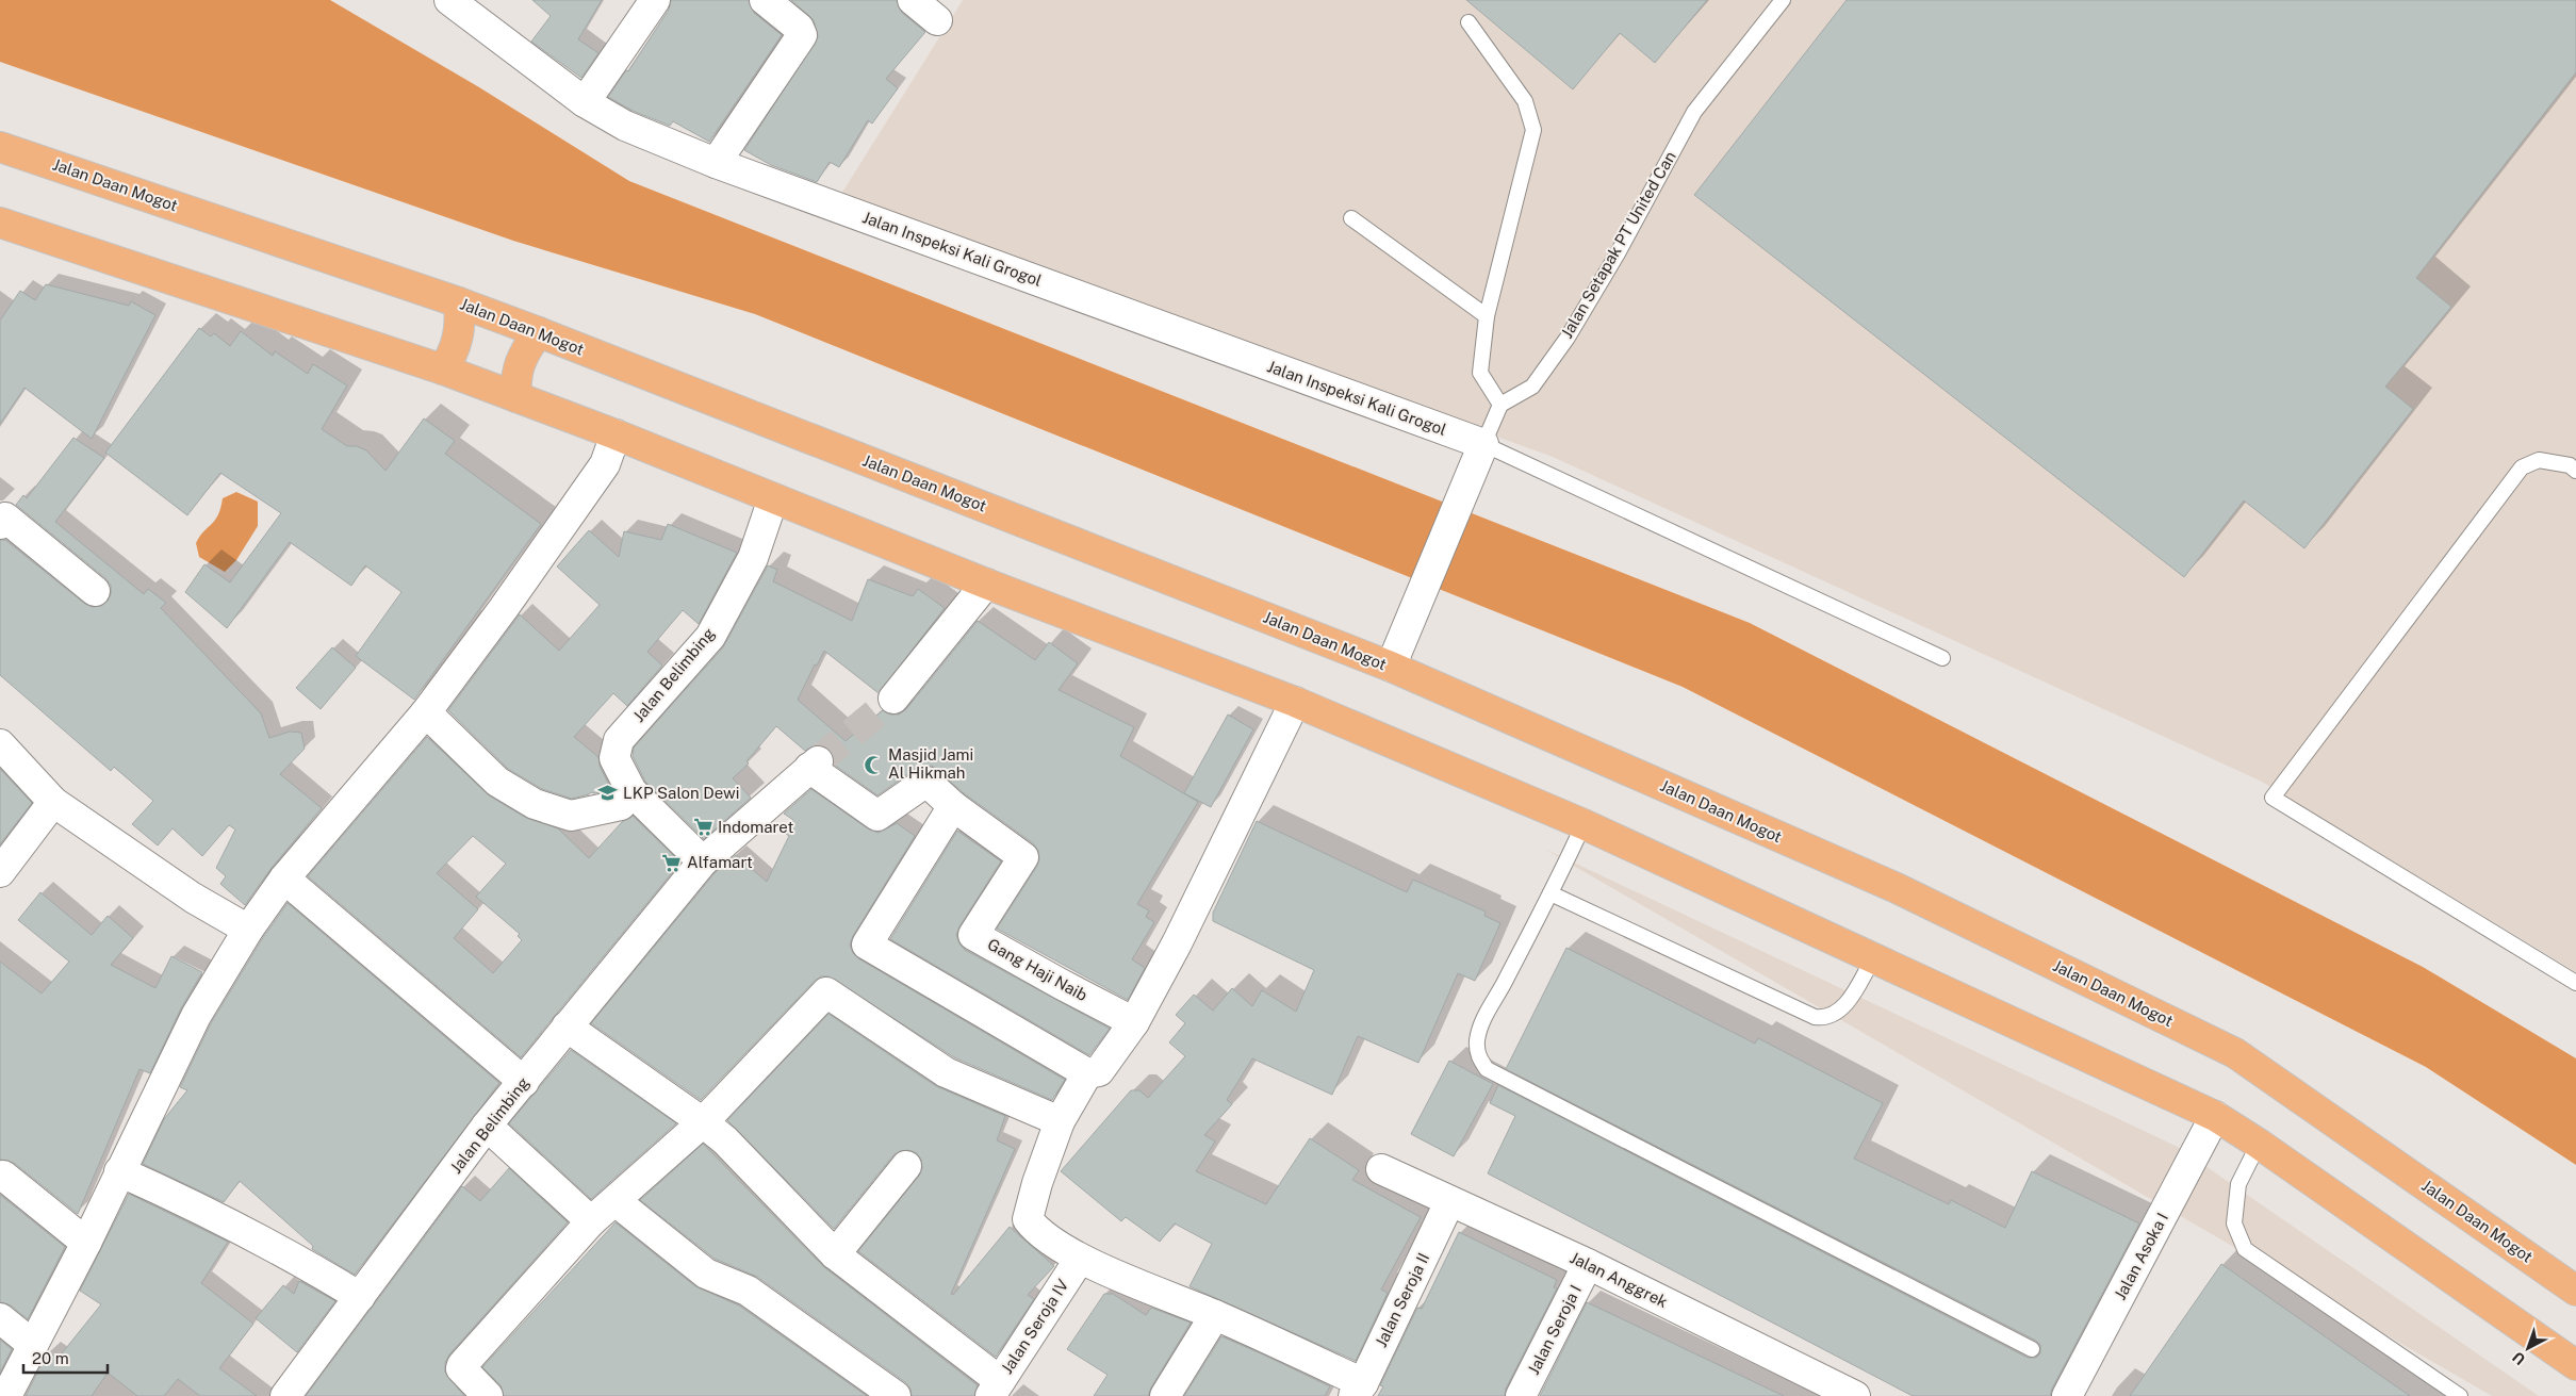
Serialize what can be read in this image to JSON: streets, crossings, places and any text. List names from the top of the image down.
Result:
{
  "streets": {
    "highway": ["Jalan Daan Mogot"],
    "street": [
      "Jalan Inspeksi Kali Grogol",
      "Jalan Belimbing",
      "Gang Haji Naib",
      "Jalan Asoka I",
      "Jalan Anggrek",
      "Jalan Seroja II",
      "Jalan Seroja IV",
      "Jalan Seroja I"
    ],
    "lane": ["Jalan Setapak PT United Can"]
  },
  "crossings": [
    ["Jalan Belimbing", "Gang Haji Naib"],
    ["Jalan Anggrek", "Jalan Seroja II"],
    ["Jalan Anggrek", "Jalan Seroja I"]
  ],
  "places": {
    "mosque": ["Masjid Jami Al Hikmah"],
    "school or university": ["LKP Salon Dewi"],
    "supermarket": ["Indomaret", "Alfamart"]
  },
  "scale_bar": "20 m",
  "north": "bottom left"
}
